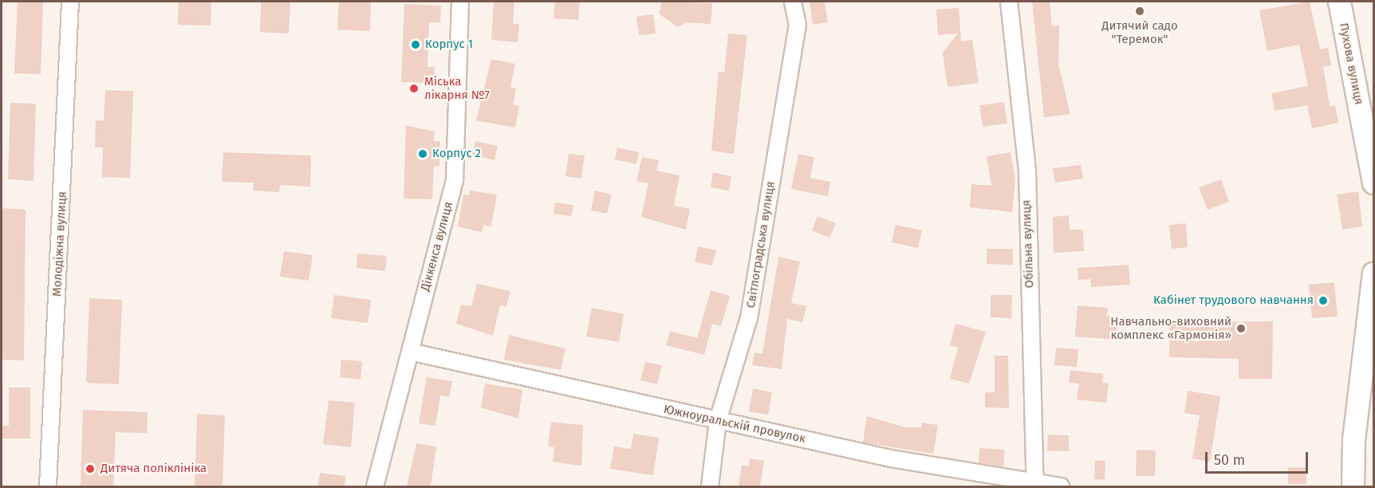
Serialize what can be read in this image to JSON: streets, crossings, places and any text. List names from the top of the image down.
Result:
{
  "streets": {
    "main road": ["Пухова вулиця"],
    "street": [
      "Молодіжна вулиця",
      "Обільна вулиця",
      "Світлоградська вулиця",
      "Діккенса вулиця",
      "Южноуральскій провулок"
    ]
  },
  "crossings": [
    ["Обільна вулиця", "Южноуральскій провулок"],
    ["Світлоградська вулиця", "Южноуральскій провулок"],
    ["Діккенса вулиця", "Южноуральскій провулок"]
  ],
  "places": [
    "Дитячий садо \"Теремок\"",
    "Корпус 1",
    "Міська лікарня №7",
    "Корпус 2",
    "Кабінет трудового навчання",
    "Навчально-виховний комплекс «Гармонія»",
    "Дитяча поліклініка"
  ],
  "scale_bar": "50 m"
}
